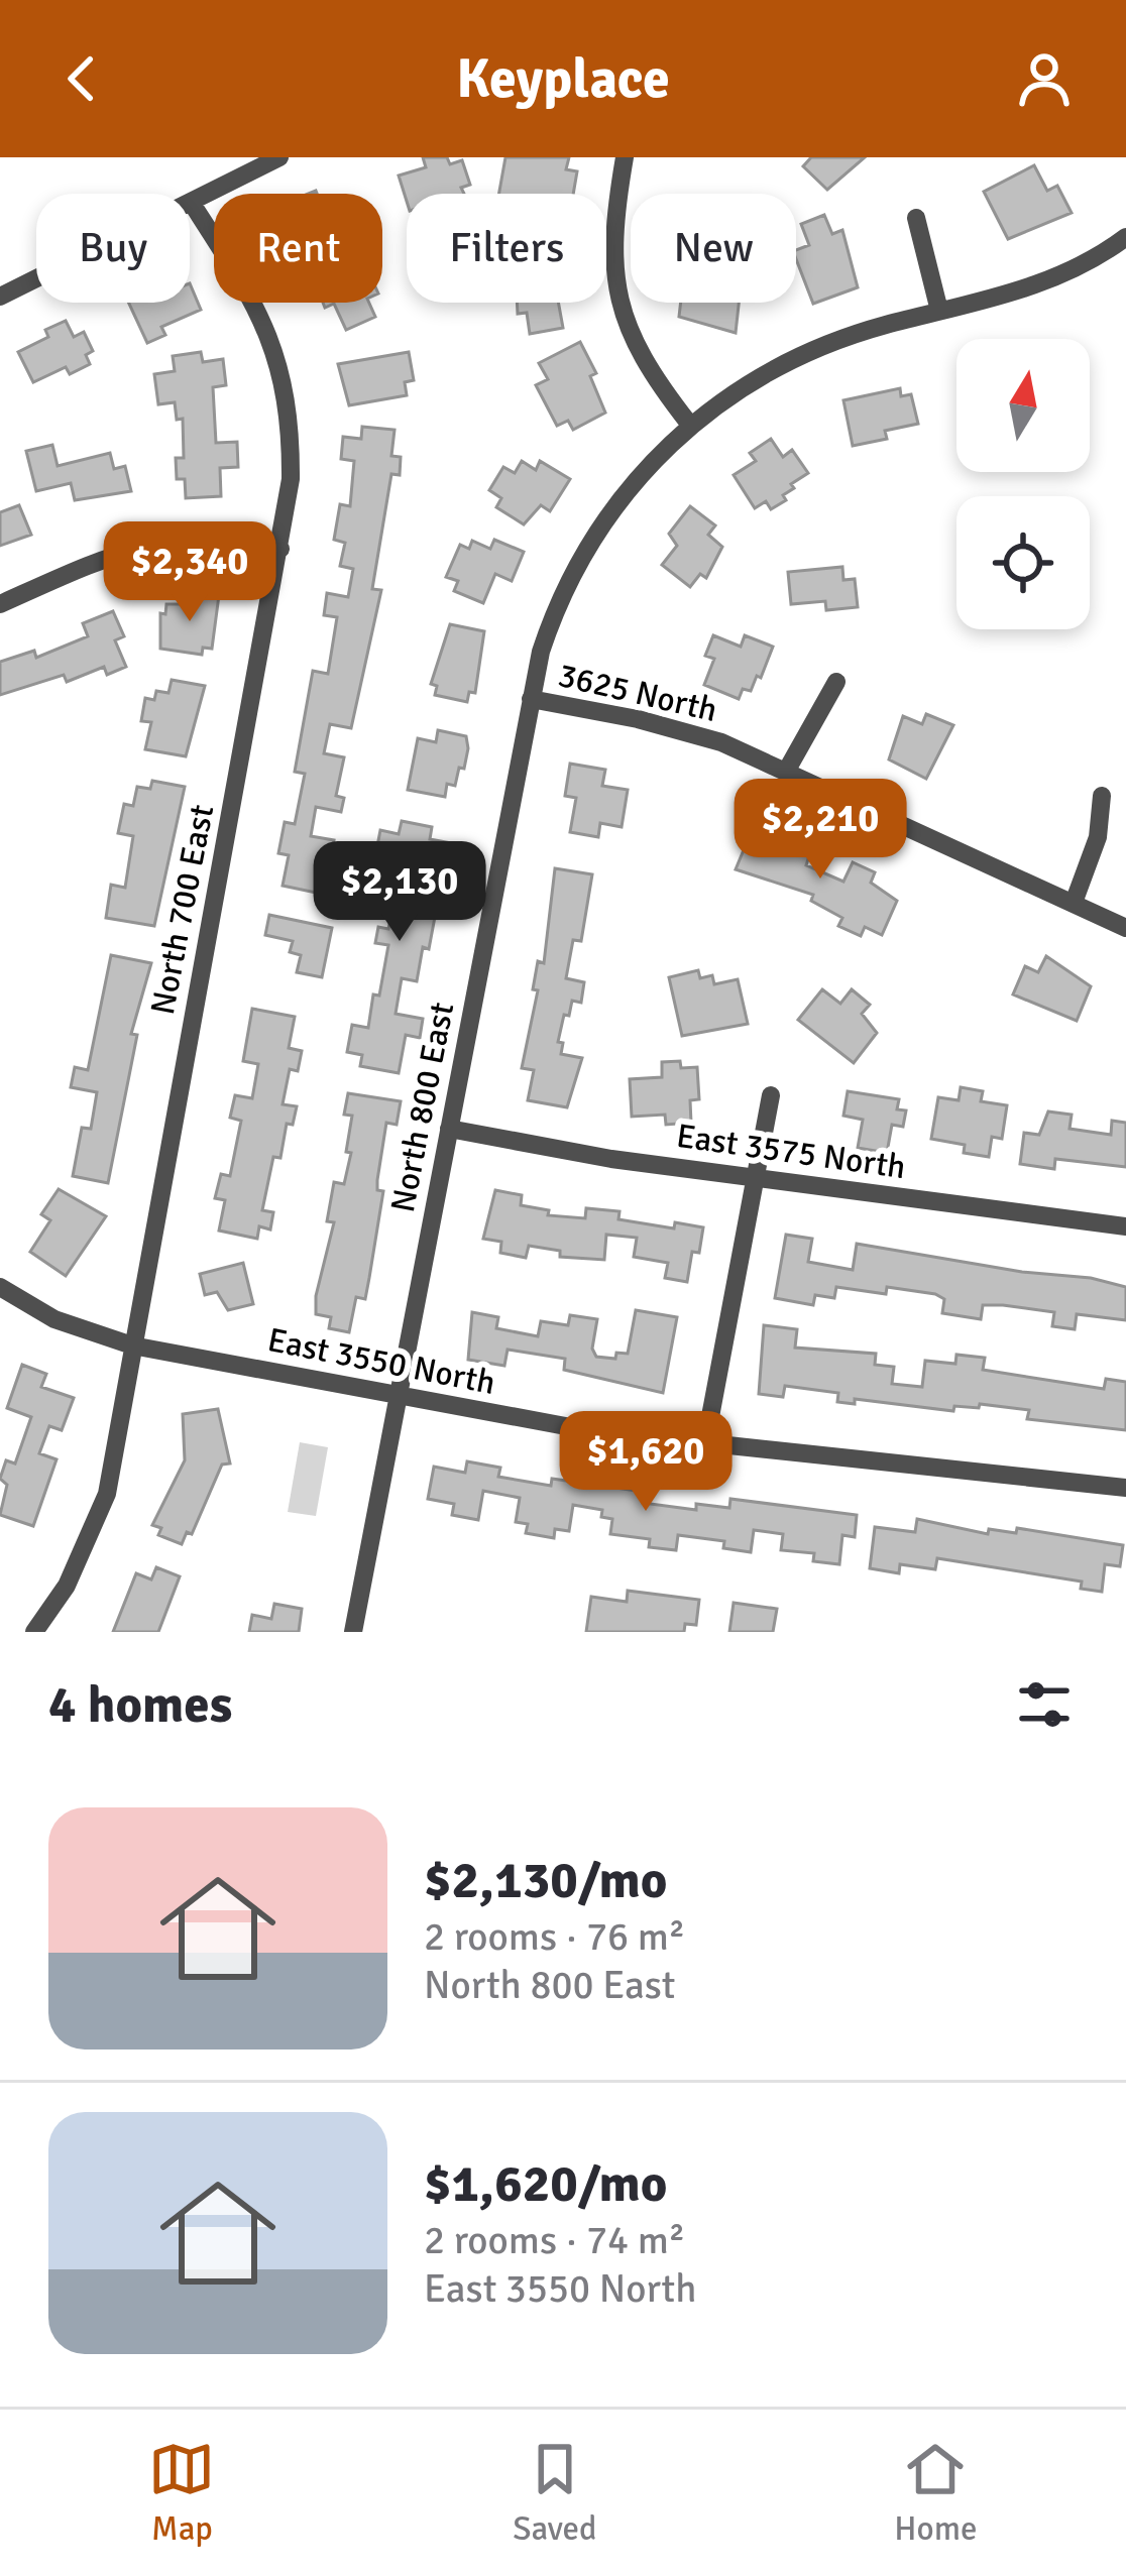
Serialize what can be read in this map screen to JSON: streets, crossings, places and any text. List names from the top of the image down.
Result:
{
  "streets": {
    "street": [
      "3625 North",
      "North 700 East",
      "North 800 East",
      "East 3575 North",
      "East 3550 North"
    ]
  },
  "crossings": [
    ["3625 North", "North 800 East"],
    ["North 700 East", "East 3550 North"],
    ["North 800 East", "East 3575 North"],
    ["North 800 East", "East 3550 North"]
  ],
  "north": "top",
  "page": {
    "header": "Keyplace",
    "chip": [
      "Buy",
      "Rent",
      "Filters",
      "New"
    ],
    "price": [
      "$2,340",
      "$2,210",
      "$2,130",
      "$1,620"
    ],
    "heading": "4 homes",
    "list": [
      {
        "name": "$2,130/mo",
        "note": "2 rooms · 76 m² · North 800 East"
      },
      {
        "name": "$1,620/mo",
        "note": "2 rooms · 74 m² · East 3550 North"
      }
    ],
    "tabs": ["Map", "Saved", "Home"]
  }
}
